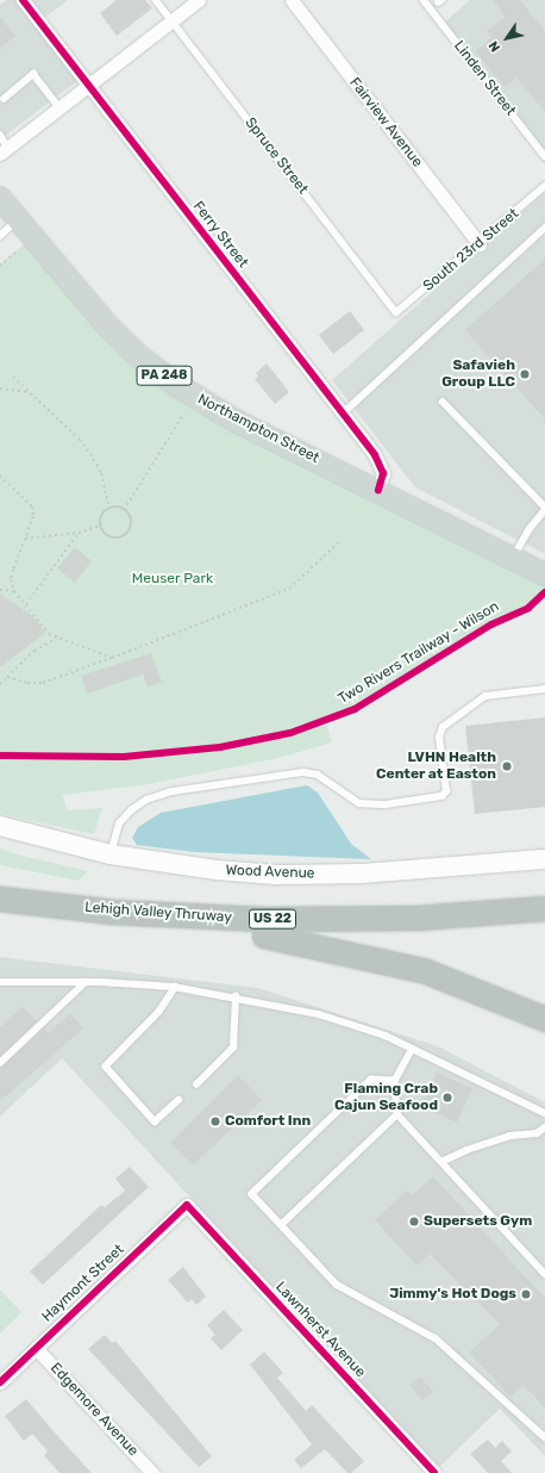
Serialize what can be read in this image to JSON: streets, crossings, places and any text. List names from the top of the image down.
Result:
{
  "streets": {
    "highway": ["Lehigh Valley Thruway", "US 22"],
    "main road": ["PA 248", "Northampton Street", "Wood Avenue"],
    "street": [
      "Fairview Avenue",
      "Ferry Street",
      "Haymont Street",
      "Lawnherst Avenue",
      "Edgemore Avenue"
    ],
    "lane": ["Linden Street", "Spruce Street", "South 23rd Street"],
    "cycle path": ["Two Rivers Trailway - Wilson"]
  },
  "crossings": [
    ["Fairview Avenue", "South 23rd Street"],
    ["Spruce Street", "South 23rd Street"],
    ["Ferry Street", "Northampton Street"],
    ["Haymont Street", "Lawnherst Avenue"],
    ["Haymont Street", "Edgemore Avenue"]
  ],
  "parks": ["Meuser Park"],
  "places": [
    "Safavieh Group LLC",
    "LVHN Health Center at Easton",
    "Flaming Crab Cajun Seafood",
    "Comfort Inn",
    "Supersets Gym",
    "Jimmy's Hot Dogs"
  ],
  "north": "bottom left"
}
